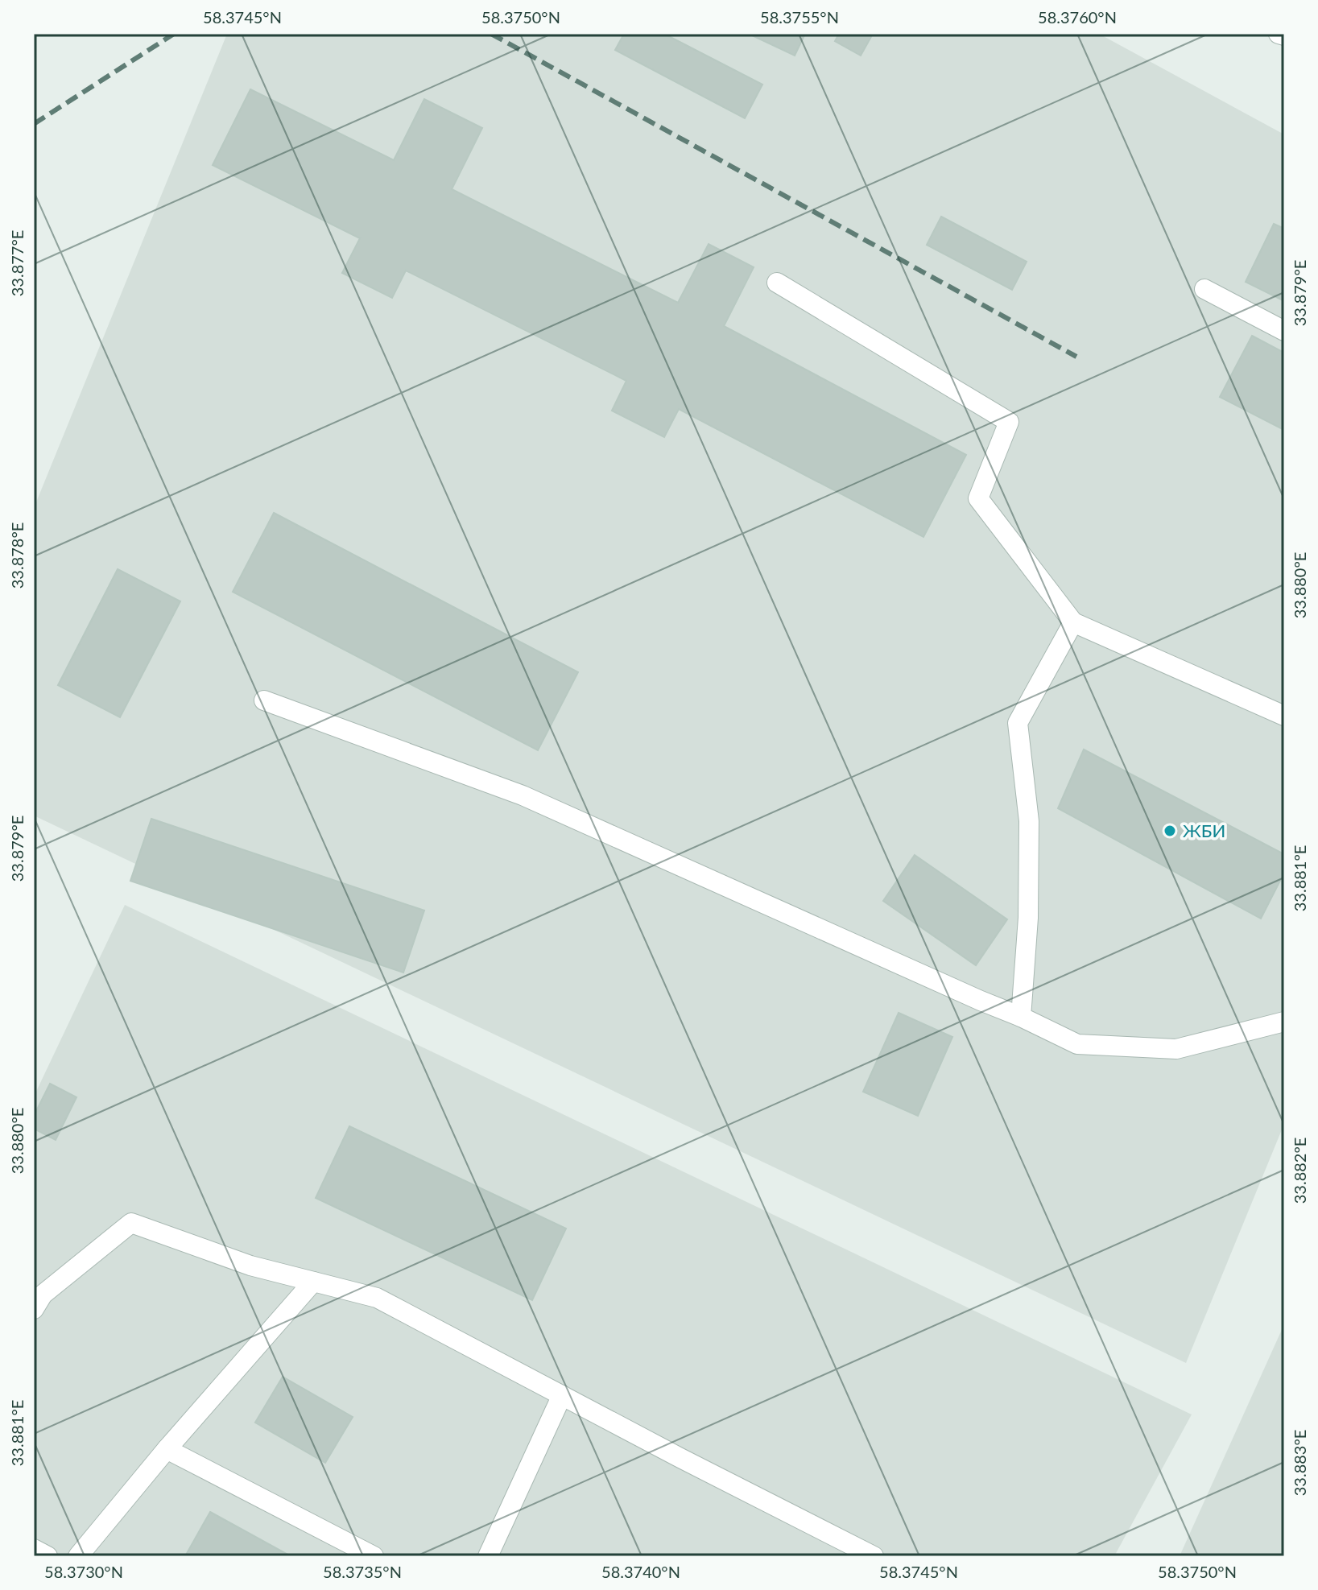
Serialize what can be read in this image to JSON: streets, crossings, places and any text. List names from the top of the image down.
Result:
{
  "places": ["ЖБИ"],
  "coordinates": [
    "58.3745°N",
    "58.3750°N",
    "58.3755°N",
    "58.3760°N",
    "33.877°E",
    "33.879°E",
    "33.878°E",
    "33.880°E",
    "33.881°E",
    "33.882°E",
    "33.883°E",
    "58.3730°N",
    "58.3735°N",
    "58.3740°N"
  ]
}
